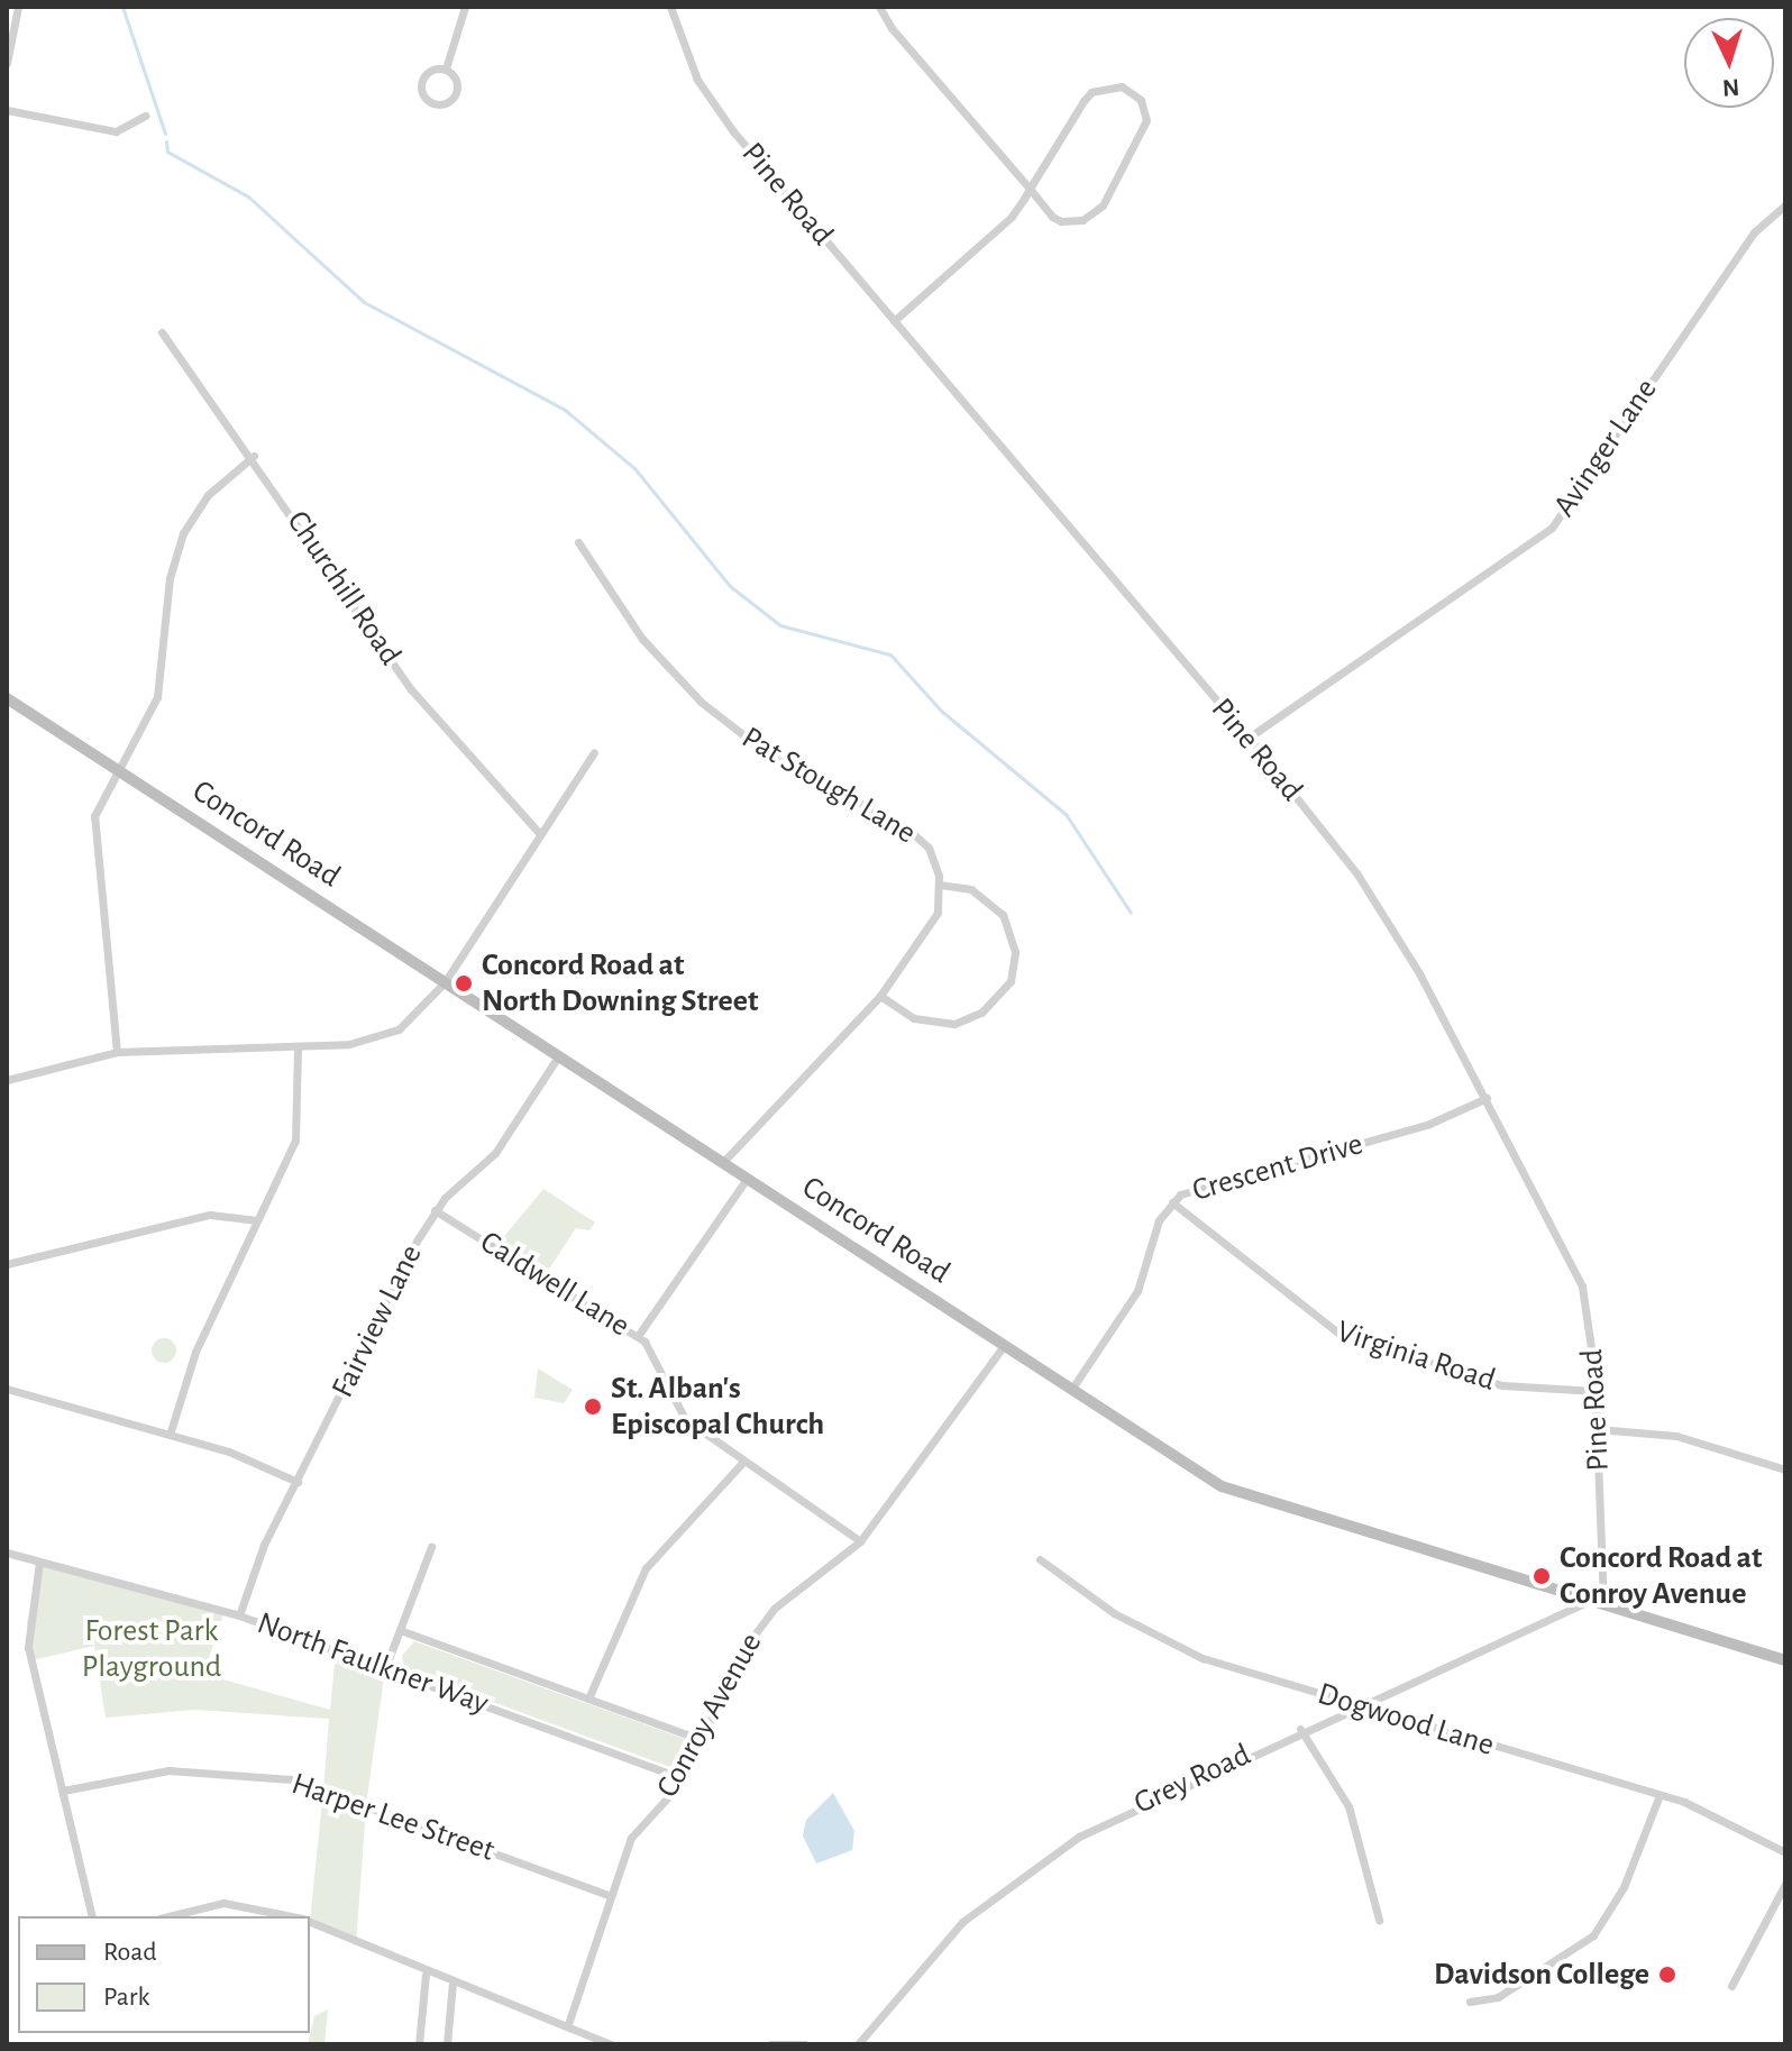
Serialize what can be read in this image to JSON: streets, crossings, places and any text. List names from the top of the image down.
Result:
{
  "streets": {
    "main road": ["Concord Road"],
    "street": [
      "Pine Road",
      "Avinger Lane",
      "Churchill Road",
      "Pat Stough Lane",
      "Crescent Drive",
      "Caldwell Lane",
      "Fairview Lane",
      "Virginia Road",
      "North Faulkner Way",
      "Conroy Avenue",
      "Dogwood Lane",
      "Grey Road",
      "Harper Lee Street"
    ]
  },
  "crossings": [
    ["Pine Road", "Avinger Lane"],
    ["Pine Road", "Concord Road"],
    ["Pine Road", "Crescent Drive"],
    ["Pine Road", "Virginia Road"],
    ["Concord Road", "Crescent Drive"],
    ["Concord Road", "Fairview Lane"],
    ["Concord Road", "Conroy Avenue"],
    ["Concord Road", "Grey Road"],
    ["Crescent Drive", "Virginia Road"],
    ["Caldwell Lane", "Fairview Lane"],
    ["Caldwell Lane", "Conroy Avenue"],
    ["Fairview Lane", "North Faulkner Way"],
    ["North Faulkner Way", "Conroy Avenue"],
    ["Conroy Avenue", "Harper Lee Street"],
    ["Dogwood Lane", "Grey Road"]
  ],
  "parks": ["Forest Park Playground"],
  "places": [
    "Concord Road at North Downing Street",
    "St. Alban's Episcopal Church",
    "Concord Road at Conroy Avenue",
    "Davidson College"
  ],
  "legend": ["Road", "Park"],
  "north": "bottom"
}
